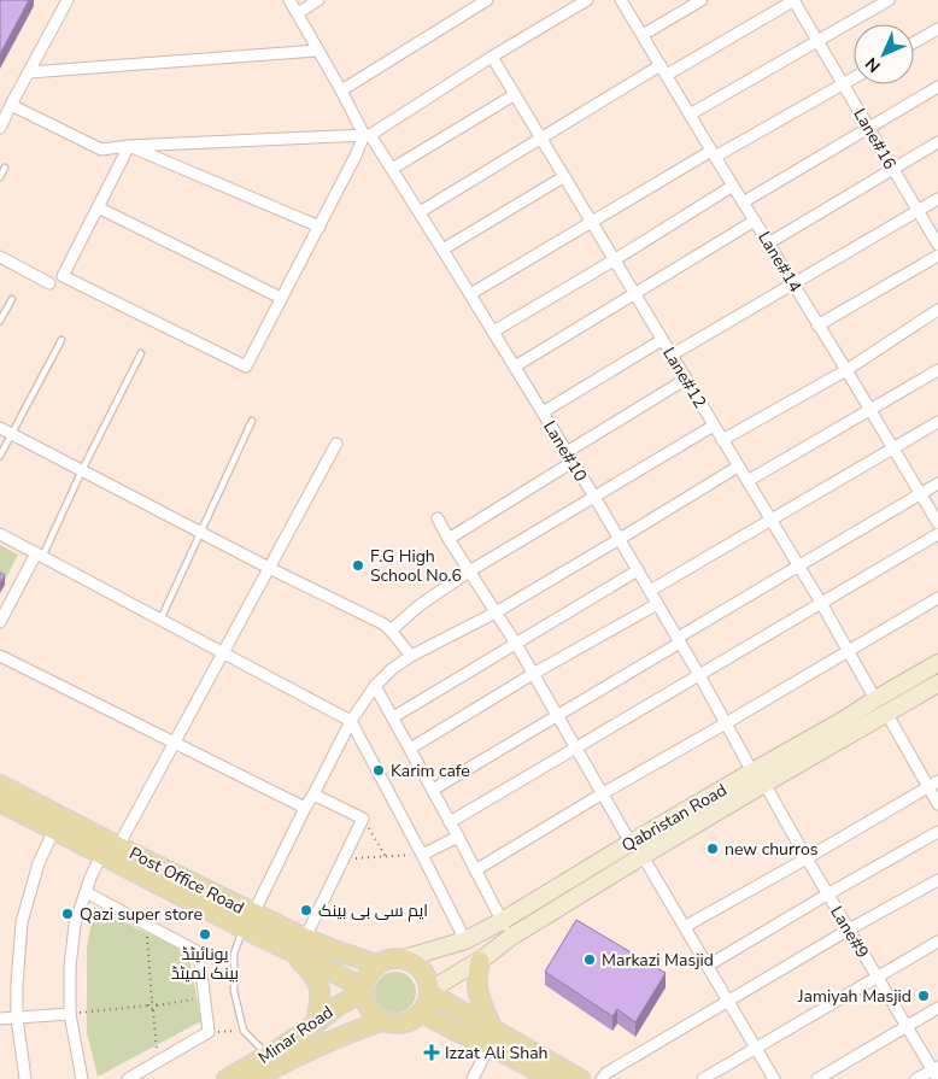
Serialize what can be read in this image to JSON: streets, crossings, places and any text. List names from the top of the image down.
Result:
{
  "streets": {
    "main road": ["Post Office Road", "Minar Road"],
    "street": [
      "Lane#16",
      "Lane#14",
      "Lane#12",
      "Lane#10",
      "Qabristan Road",
      "Lane#9"
    ]
  },
  "crossings": [
    ["Lane#12", "Qabristan Road"],
    ["Lane#10", "Qabristan Road"],
    ["Qabristan Road", "Post Office Road"],
    ["Qabristan Road", "Lane#9"],
    ["Qabristan Road", "Minar Road"],
    ["Post Office Road", "Minar Road"]
  ],
  "places": {
    "other": [
      "F.G High School No.6",
      "Karim cafe",
      "new churros",
      "ایم سی بی بینک",
      "Qazi super store",
      "یونائیٹڈ بینک لمیٹڈ",
      "Markazi Masjid",
      "Jamiyah Masjid"
    ],
    "health": ["Izzat Ali Shah"]
  },
  "north": "bottom left"
}
